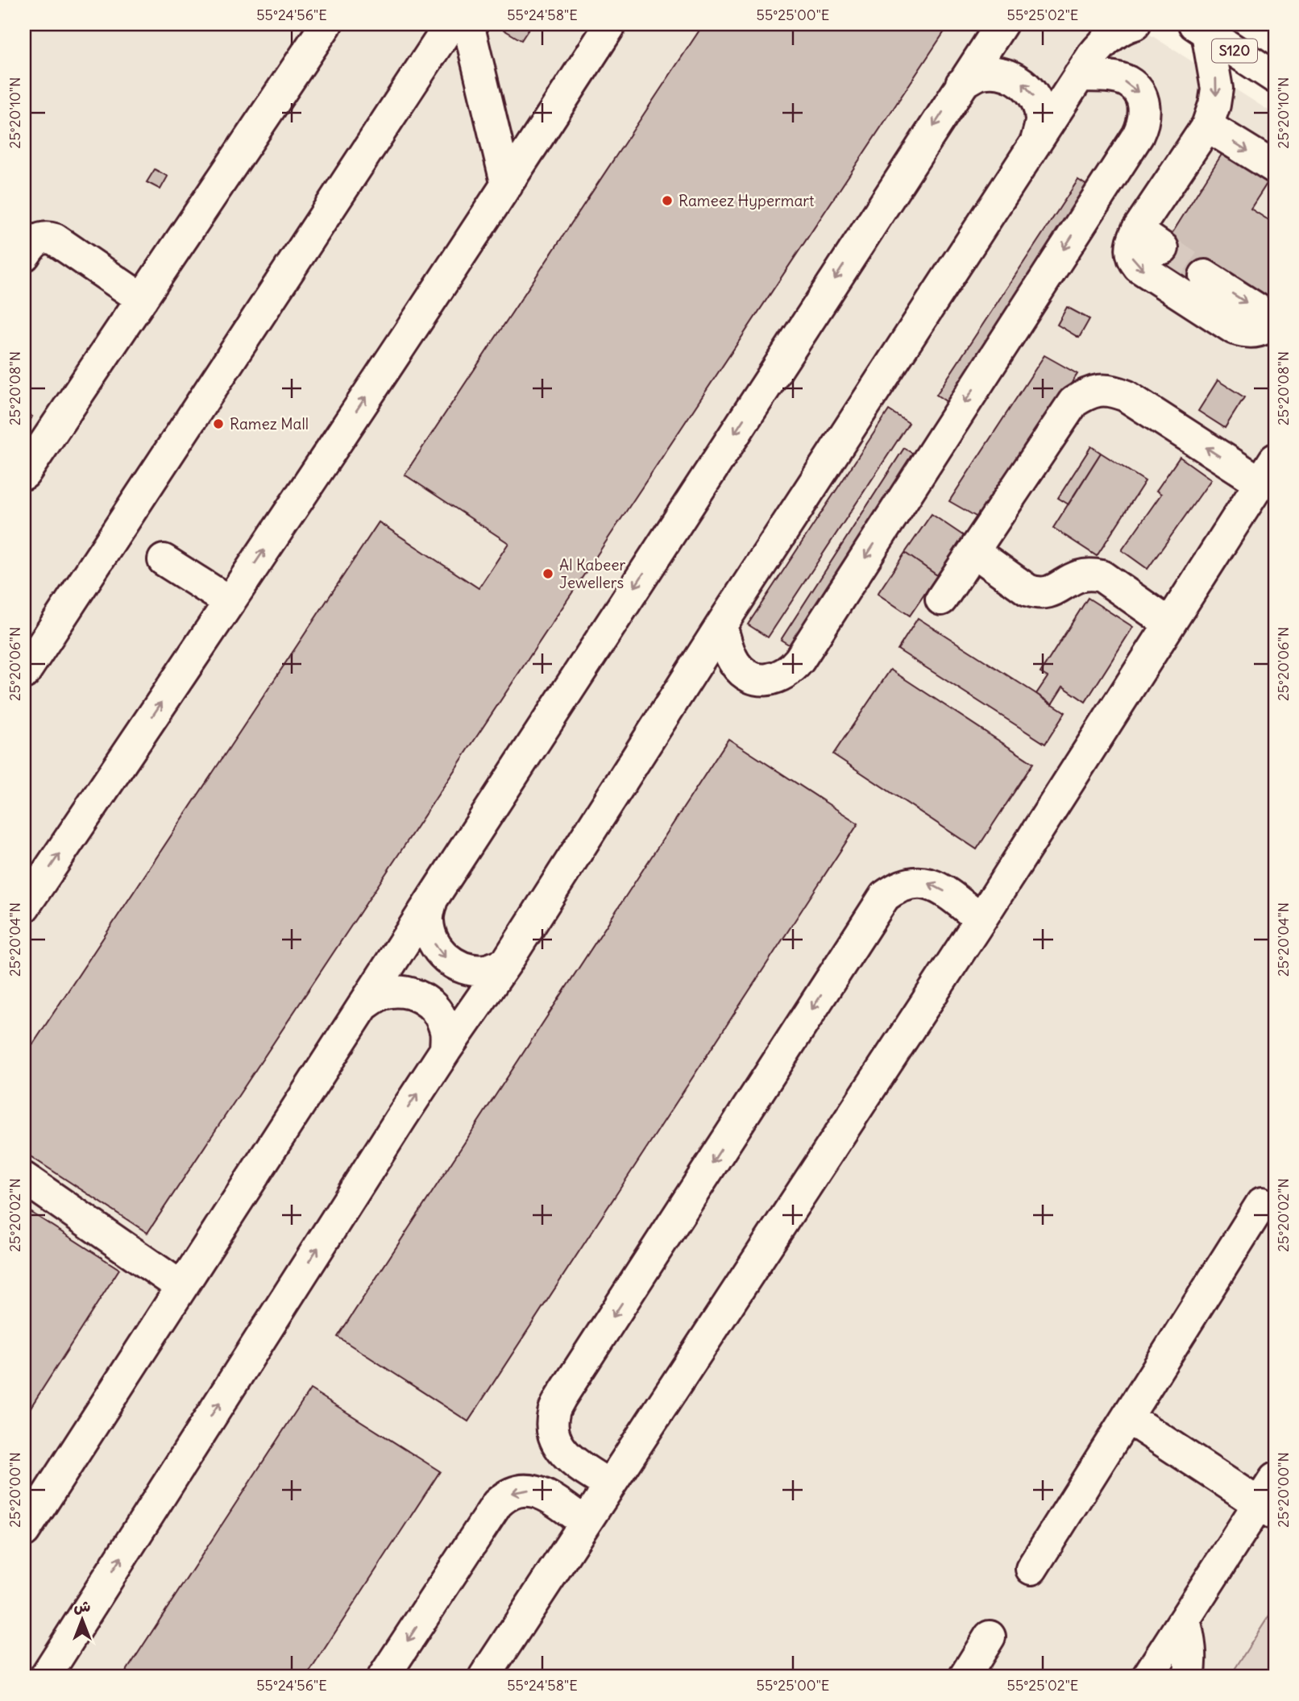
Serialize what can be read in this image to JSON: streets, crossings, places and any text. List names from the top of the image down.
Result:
{
  "streets": {
    "street": ["S120"]
  },
  "places": ["Rameez Hypermart", "Ramez Mall", "Al Kabeer Jewellers"],
  "north": "top",
  "coordinates": [
    "55°24'56\"E",
    "55°24'58\"E",
    "55°25'00\"E",
    "55°25'02\"E",
    "25°20'10\"N",
    "25°20'08\"N",
    "25°20'06\"N",
    "25°20'04\"N",
    "25°20'02\"N",
    "25°20'00\"N"
  ]
}
